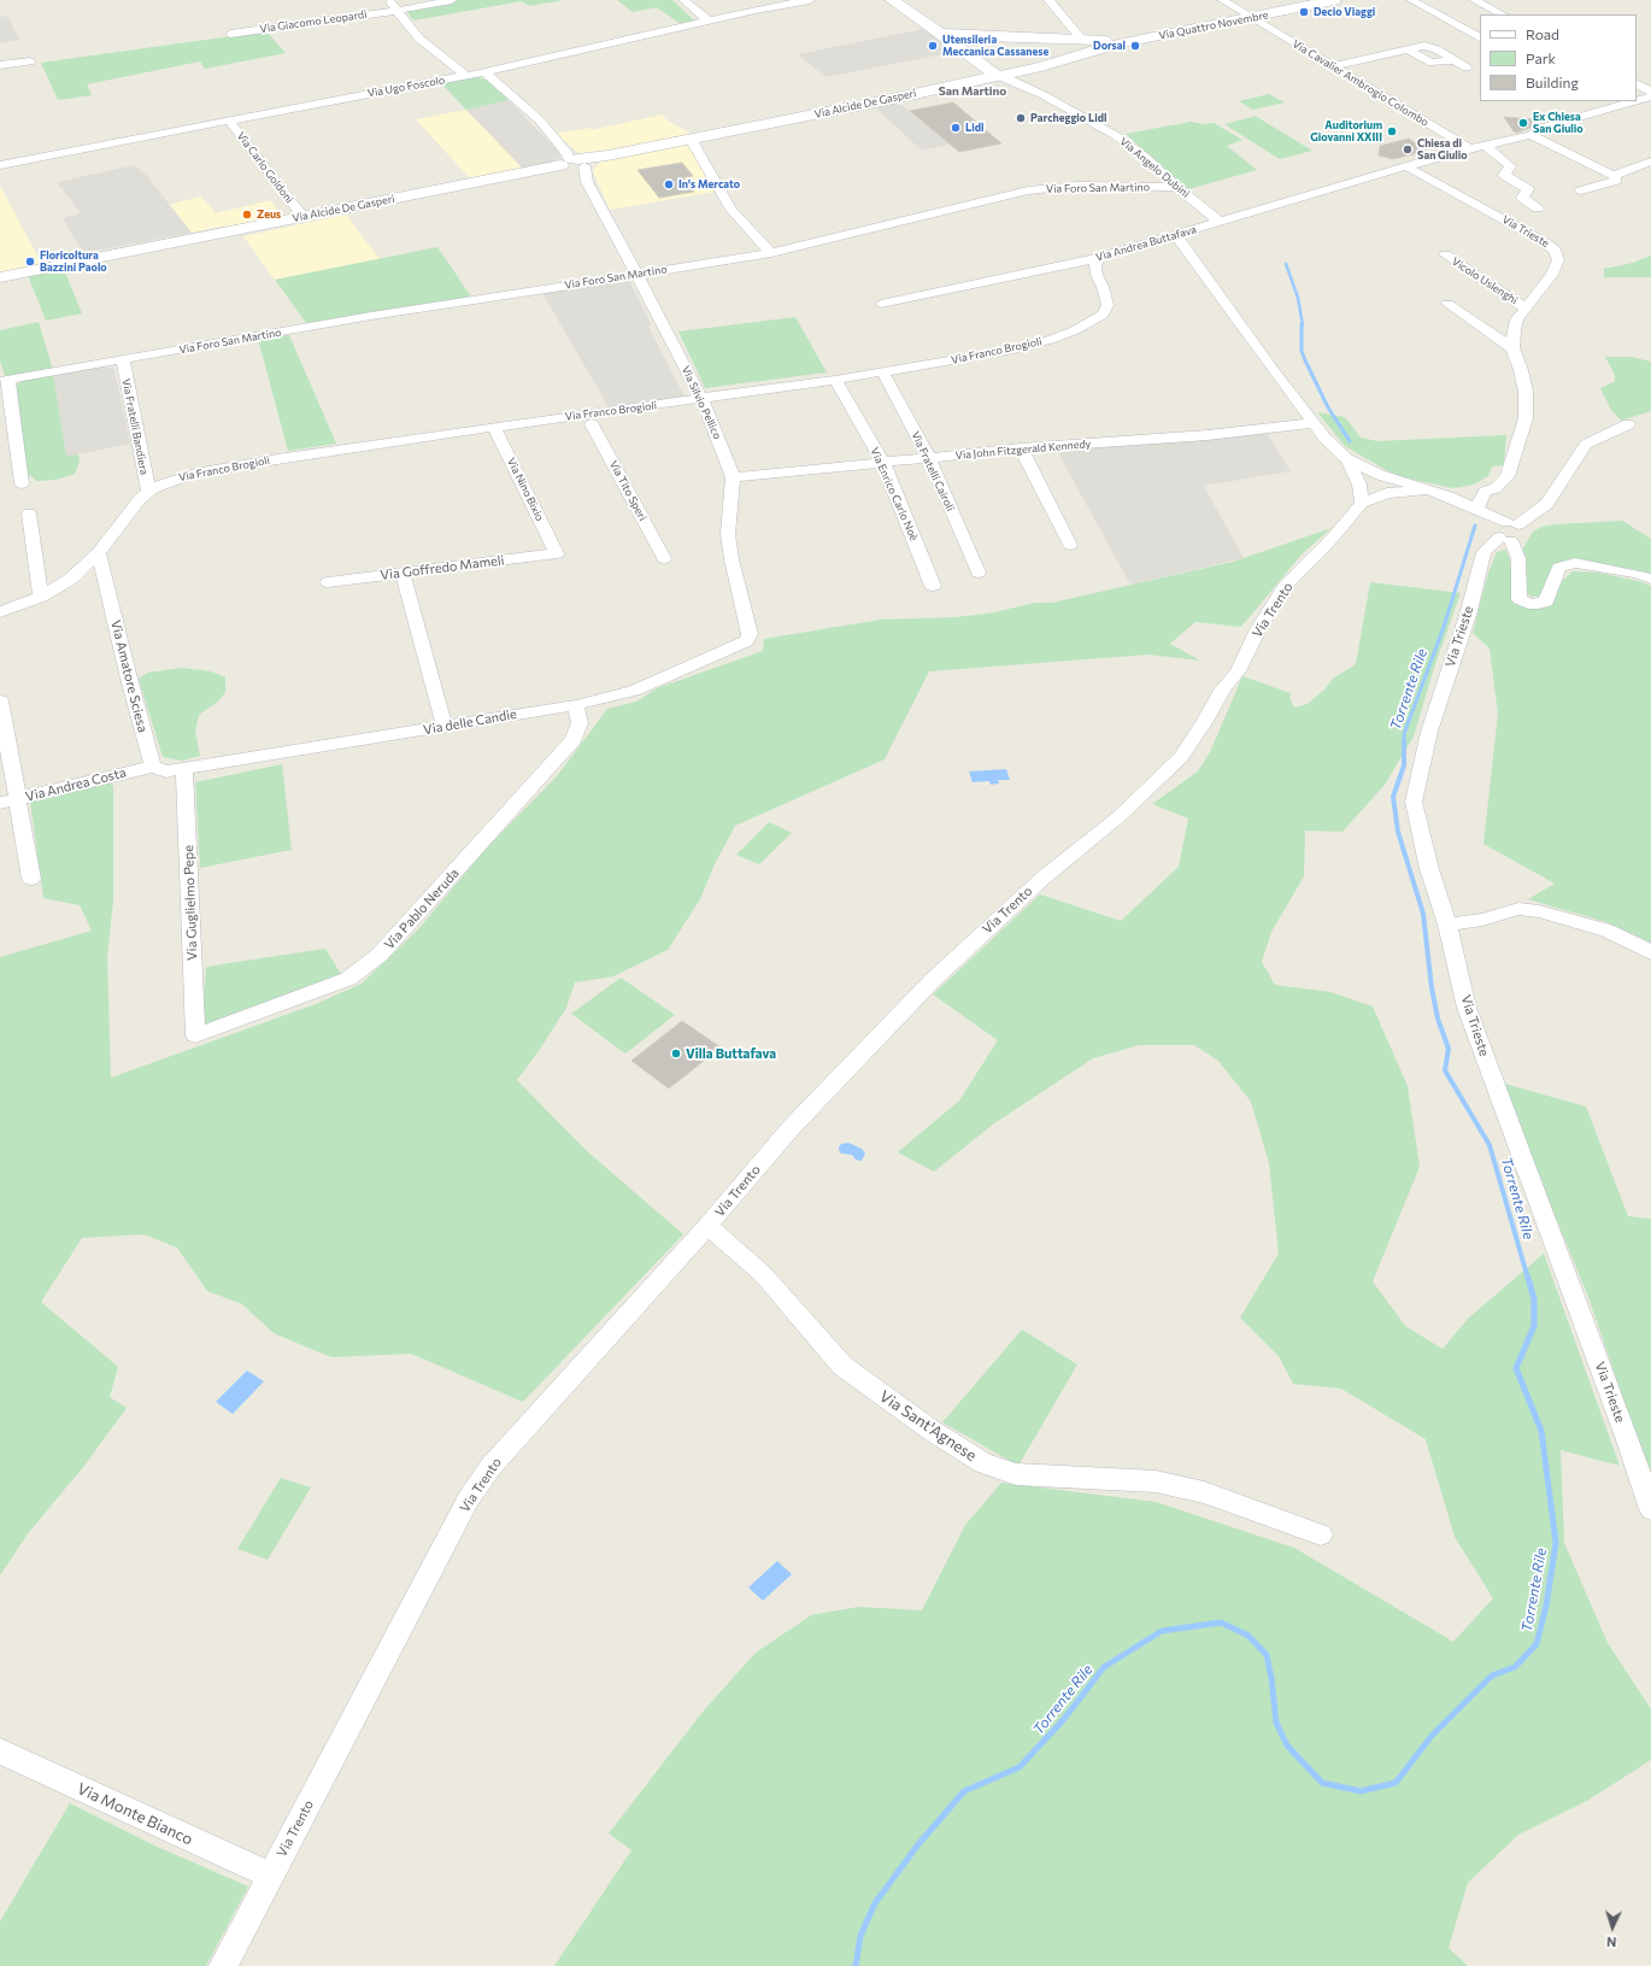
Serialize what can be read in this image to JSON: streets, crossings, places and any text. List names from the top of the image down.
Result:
{
  "streets": {
    "main road": ["Via Quattro Novembre", "Via Alcide De Gasperi"],
    "street": [
      "Via Giacomo Leopardi",
      "Via Cavalier Ambrogio Colombo",
      "Via Ugo Foscolo",
      "Via Carlo Goldoni",
      "Via Angelo Dubini",
      "Via Foro San Martino",
      "Via Trieste",
      "Via Andrea Buttafava",
      "Vicolo Uslenghi",
      "Via Franco Brogioli",
      "Via Silvio Pellico",
      "Via Fratelli Bandiera",
      "Via John Fitzgerald Kennedy",
      "Via Fratelli Cairoli",
      "Via Nino Bixio",
      "Via Tito Speri",
      "Via Enrico Carlo Noè",
      "Via Goffredo Mameli",
      "Via Trento",
      "Via Amatore Sciesa",
      "Via delle Candie",
      "Via Andrea Costa",
      "Via Guglielmo Pepe",
      "Via Pablo Neruda",
      "Via Sant'Agnese",
      "Via Monte Bianco"
    ]
  },
  "crossings": [
    ["Via Quattro Novembre", "Via Cavalier Ambrogio Colombo"],
    ["Via Quattro Novembre", "Via Alcide De Gasperi"],
    ["Via Cavalier Ambrogio Colombo", "Via Andrea Buttafava"],
    ["Via Ugo Foscolo", "Via Carlo Goldoni"],
    ["Via Ugo Foscolo", "Via Silvio Pellico"],
    ["Via Alcide De Gasperi", "Via Carlo Goldoni"],
    ["Via Alcide De Gasperi", "Via Angelo Dubini"],
    ["Via Alcide De Gasperi", "Via Silvio Pellico"],
    ["Via Angelo Dubini", "Via Foro San Martino"],
    ["Via Angelo Dubini", "Via Andrea Buttafava"],
    ["Via Foro San Martino", "Via Silvio Pellico"],
    ["Via Foro San Martino", "Via Fratelli Bandiera"],
    ["Via Trieste", "Via Andrea Buttafava"],
    ["Via Trieste", "Vicolo Uslenghi"],
    ["Via Andrea Buttafava", "Via Franco Brogioli"],
    ["Via Franco Brogioli", "Via Silvio Pellico"],
    ["Via Franco Brogioli", "Via Fratelli Bandiera"],
    ["Via Franco Brogioli", "Via Fratelli Cairoli"],
    ["Via Franco Brogioli", "Via Nino Bixio"],
    ["Via Franco Brogioli", "Via Tito Speri"],
    ["Via Franco Brogioli", "Via Enrico Carlo Noè"],
    ["Via Franco Brogioli", "Via Amatore Sciesa"],
    ["Via Silvio Pellico", "Via John Fitzgerald Kennedy"],
    ["Via Silvio Pellico", "Via delle Candie"],
    ["Via John Fitzgerald Kennedy", "Via Fratelli Cairoli"],
    ["Via John Fitzgerald Kennedy", "Via Enrico Carlo Noè"],
    ["Via Nino Bixio", "Via Goffredo Mameli"],
    ["Via Trento", "Via Sant'Agnese"],
    ["Via Trento", "Via Monte Bianco"],
    ["Via Amatore Sciesa", "Via Andrea Costa"],
    ["Via delle Candie", "Via Guglielmo Pepe"],
    ["Via delle Candie", "Via Pablo Neruda"],
    ["Via Guglielmo Pepe", "Via Pablo Neruda"]
  ],
  "districts": ["San Martino"],
  "water": ["Torrente Rile"],
  "places": [
    "Decio Viaggi",
    "Utensileria Meccanica Cassanese",
    "Dorsal",
    "Parcheggio Lidl",
    "Ex Chiesa San Giulio",
    "Lidl",
    "Auditorium Giovanni XXIII",
    "Chiesa di San Giulio",
    "In's Mercato",
    "Zeus",
    "Floricoltura Bazzini Paolo",
    "Villa Buttafava"
  ],
  "legend": ["Road", "Park", "Building"],
  "north": "bottom"
}
